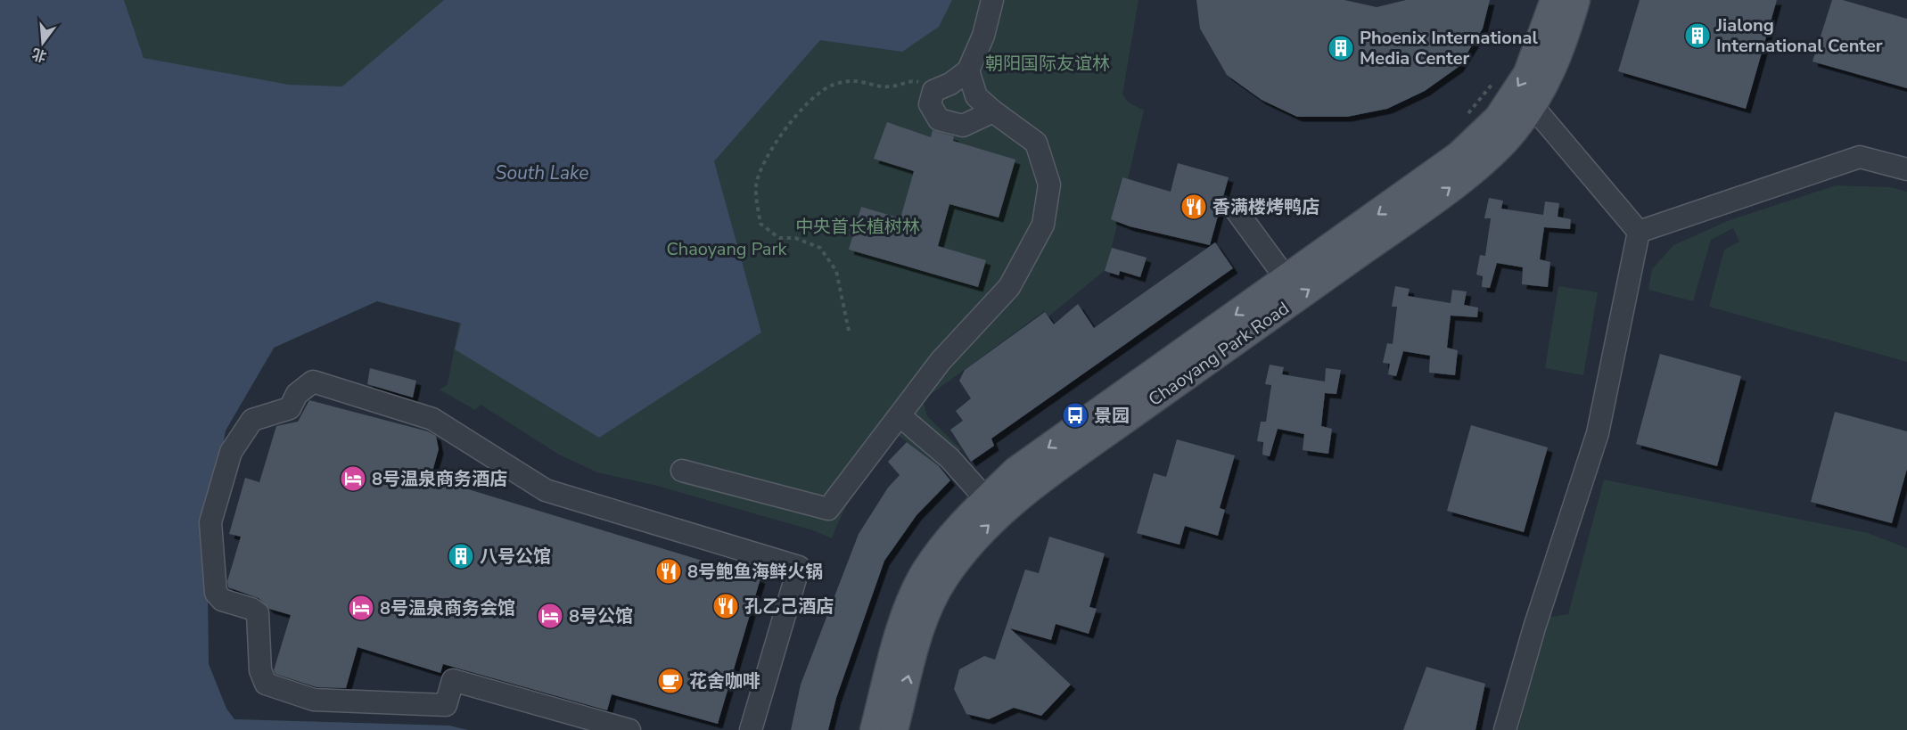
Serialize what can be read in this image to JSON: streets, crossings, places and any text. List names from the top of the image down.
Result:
{
  "streets": {
    "main road": ["Chaoyang Park Road"]
  },
  "water": ["South Lake"],
  "parks": ["朝阳国际友谊林", "中央首长植树林", "Chaoyang Park"],
  "places": {
    "building": ["Jialong International Center", "Phoenix International Media Center", "八号公馆"],
    "restaurant": ["香满楼烤鸭店", "8号鲍鱼海鲜火锅", "孔乙己酒店"],
    "bus stop": ["景园"],
    "hotel": ["8号温泉商务酒店", "8号温泉商务会馆", "8号公馆"],
    "cafe": ["花舍咖啡"]
  },
  "north": "bottom"
}
